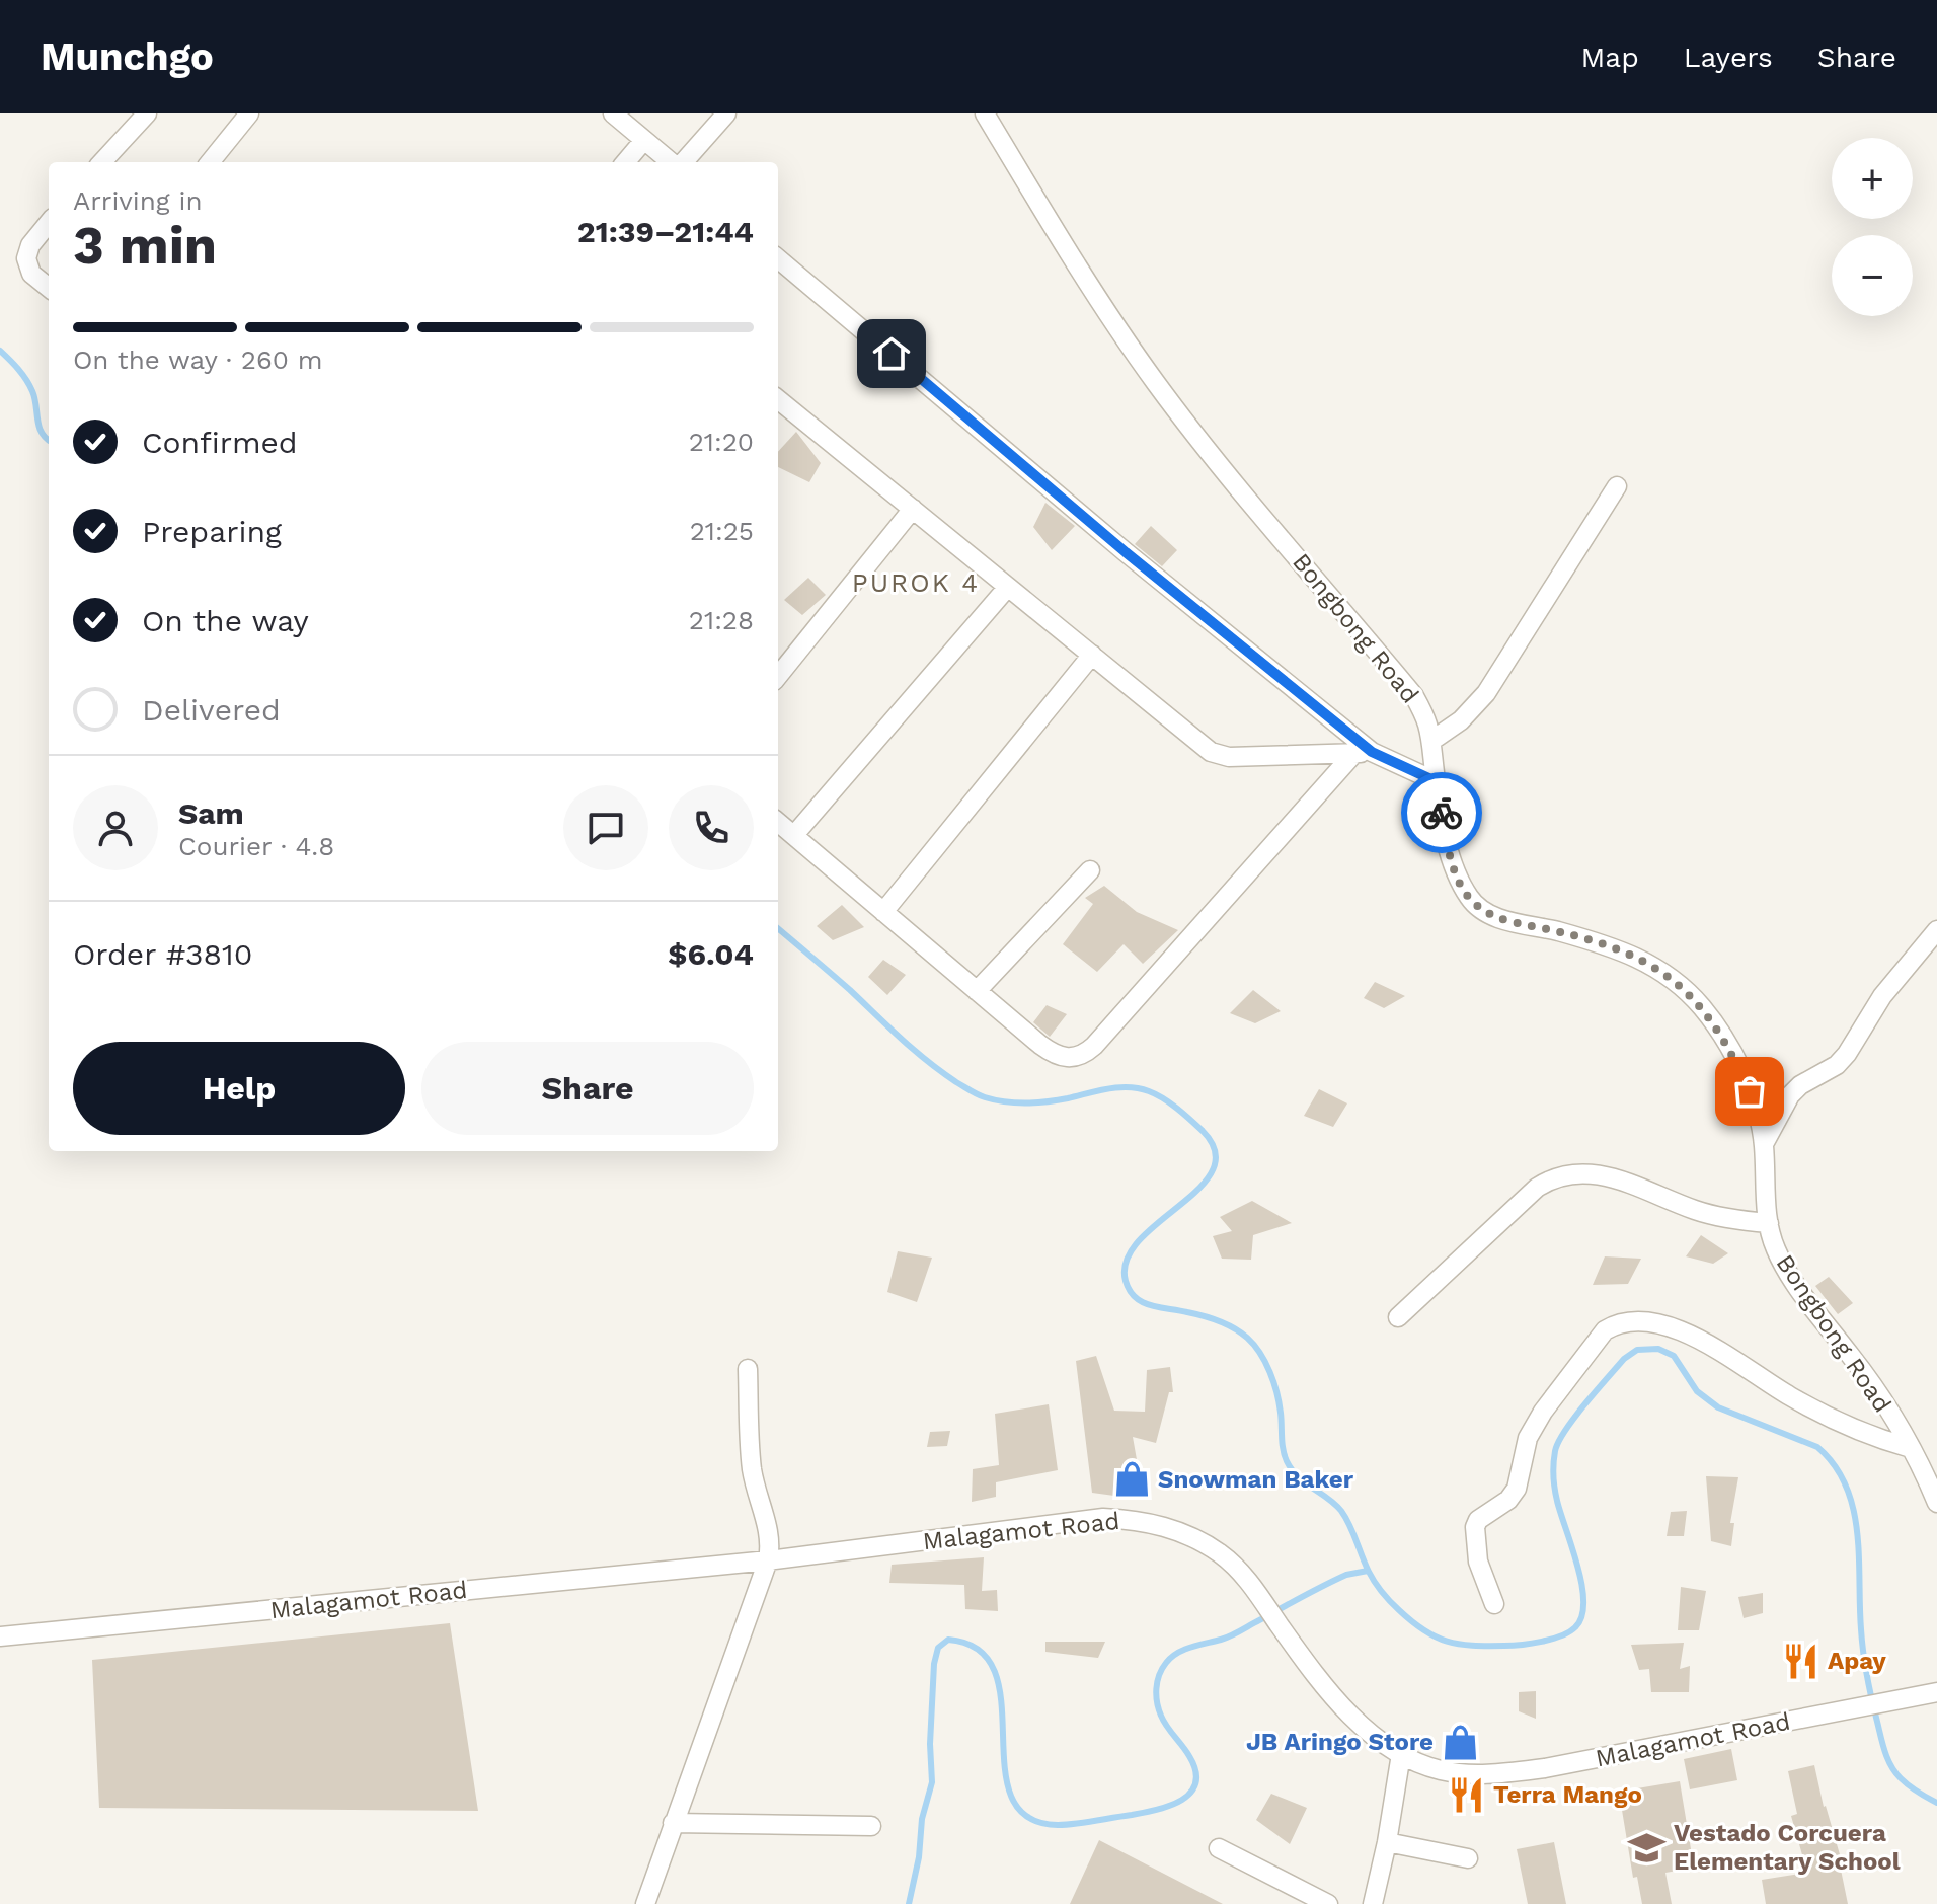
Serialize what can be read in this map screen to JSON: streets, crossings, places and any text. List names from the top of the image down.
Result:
{
  "streets": {
    "street": ["Bongbong Road", "Malagamot Road"]
  },
  "districts": ["PUROK 4"],
  "places": {
    "shop": ["Snowman Baker", "JB Aringo Store"],
    "restaurant": ["Apay", "Terra Mango"],
    "school or university": ["Vestado Corcuera Elementary School"]
  },
  "page": {
    "header": "Munchgo",
    "nav": ["Map", "Layers", "Share"],
    "map_buttons": ["+", "−"],
    "heading": ["3 min", "Arriving in", "21:39–21:44"],
    "panel": [
      "Sam",
      "Courier · 4.8",
      "Order #3810",
      "$6.04"
    ],
    "bar": "On the way · 260 m",
    "list": [
      ["Confirmed", "21:20"],
      ["Preparing", "21:25"],
      ["On the way", "21:28"],
      "Delivered"
    ],
    "buttons": ["Help", "Share"]
  }
}
